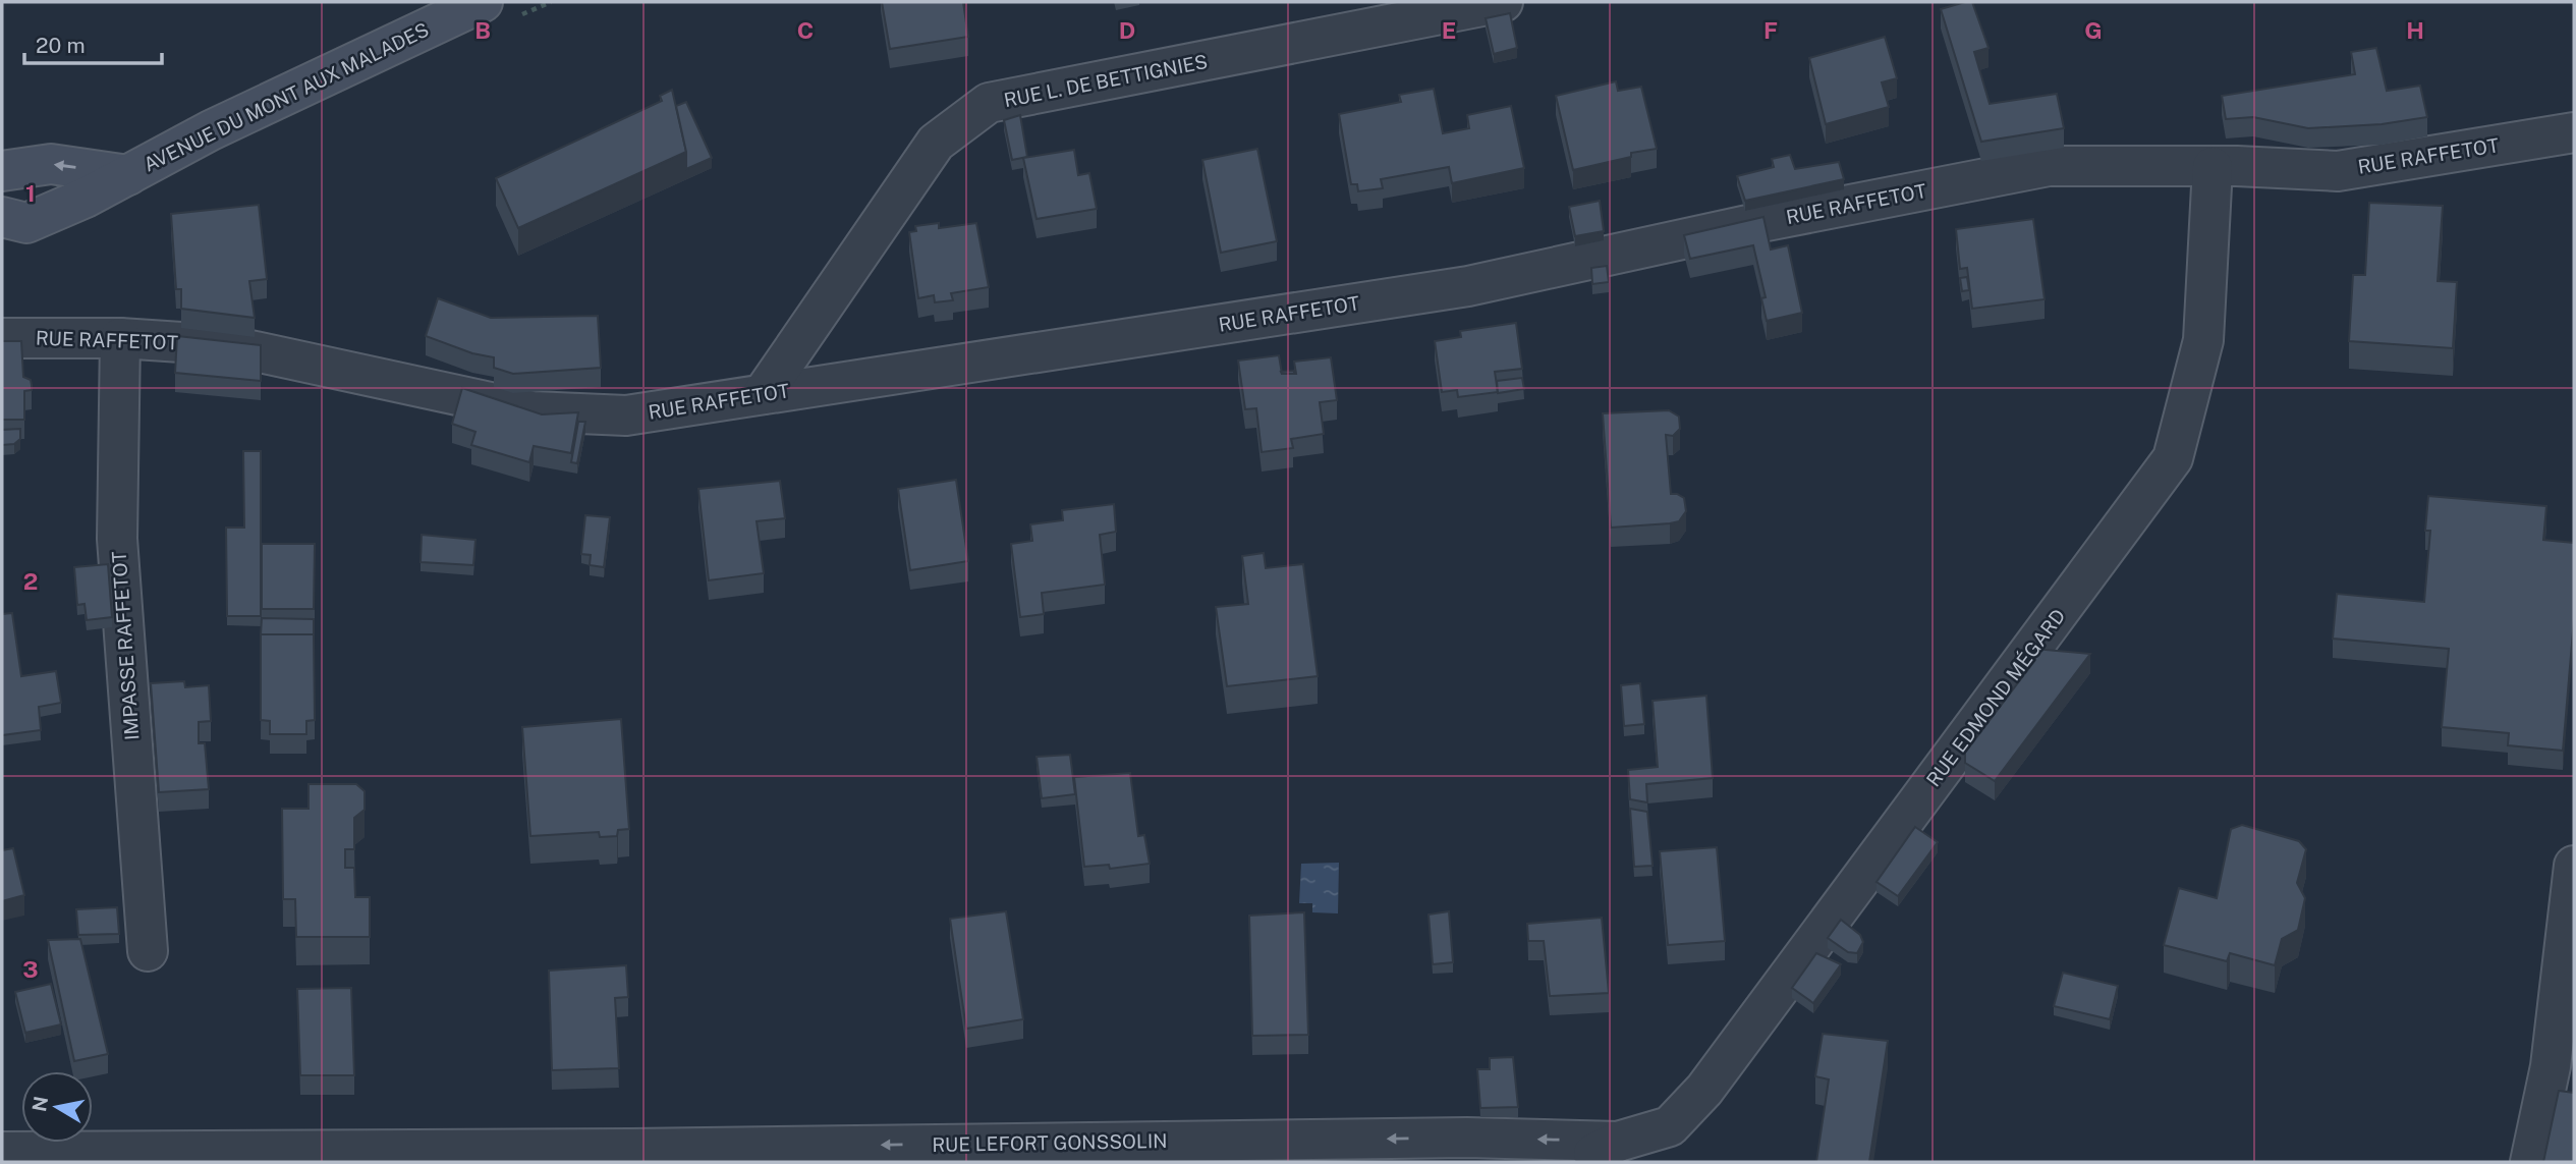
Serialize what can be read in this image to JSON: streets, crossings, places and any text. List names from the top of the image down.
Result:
{
  "streets": {
    "street": [
      "RUE L. DE BETTIGNIES",
      "AVENUE DU MONT AUX MALADES",
      "RUE RAFFETOT",
      "IMPASSE RAFFETOT",
      "RUE EDMOND MÉGARD",
      "RUE LEFORT GONSSOLIN"
    ]
  },
  "crossings": [
    ["RUE L. DE BETTIGNIES", "RUE RAFFETOT"],
    ["RUE RAFFETOT", "IMPASSE RAFFETOT"],
    ["RUE RAFFETOT", "RUE EDMOND MÉGARD"],
    ["RUE EDMOND MÉGARD", "RUE LEFORT GONSSOLIN"]
  ],
  "one_way": ["RUE LEFORT GONSSOLIN"],
  "scale_bar": "20 m",
  "north": "left",
  "grid": {
    "columns": [
      "B",
      "C",
      "D",
      "E",
      "F",
      "G",
      "H"
    ],
    "rows": ["1", "2", "3"]
  }
}
